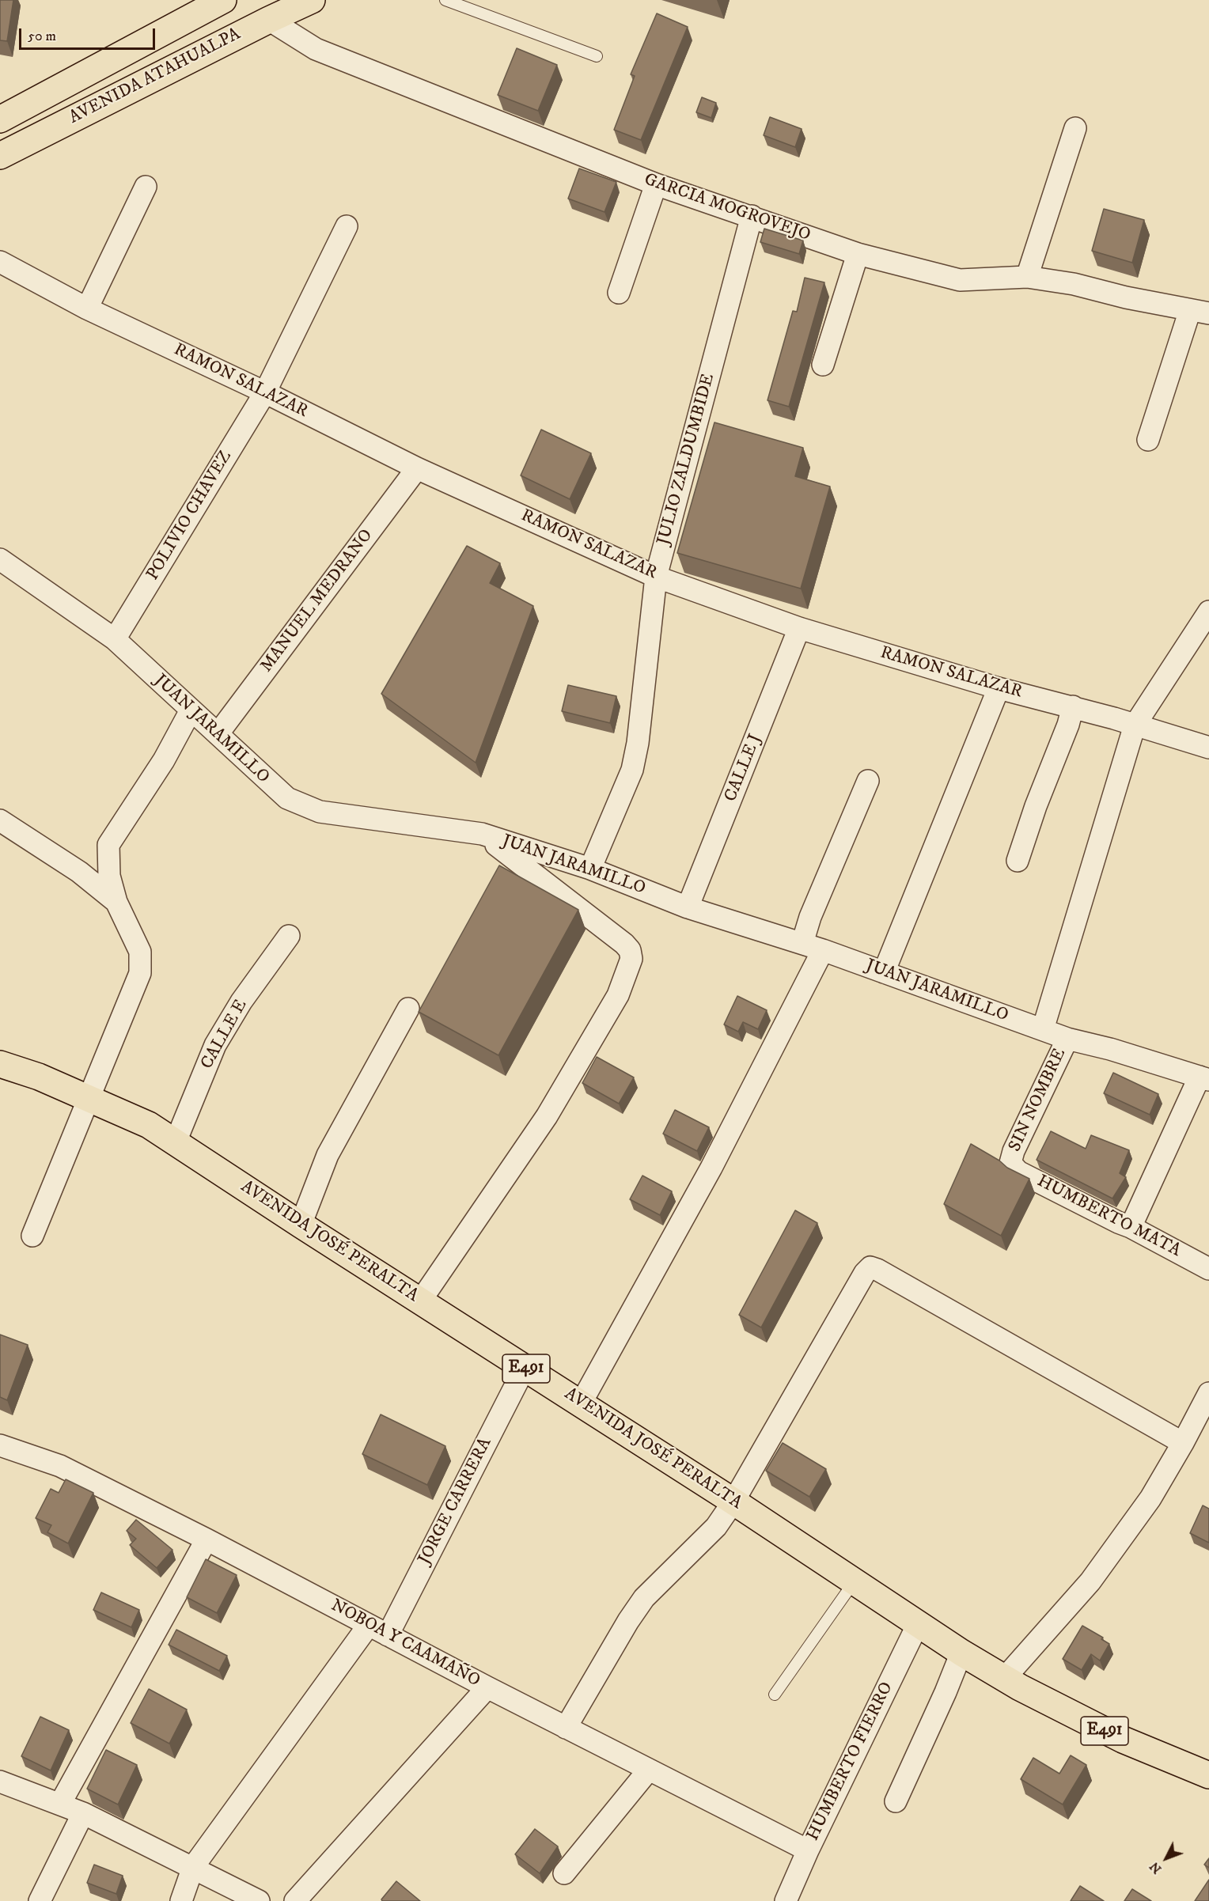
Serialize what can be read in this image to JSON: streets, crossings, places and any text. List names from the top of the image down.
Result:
{
  "streets": {
    "highway": ["AVENIDA ATAHUALPA", "AVENIDA JOSÉ PERALTA", "E491"],
    "street": [
      "GARCIA MOGROVEJO",
      "RAMON SALAZAR",
      "JULIO ZALDUMBIDE",
      "POLIVIO CHAVEZ",
      "MANUEL MEDRANO",
      "JUAN JARAMILLO",
      "CALLE J",
      "CALLE E",
      "SIN NOMBRE",
      "HUMBERTO MATA",
      "JORGE CARRERA",
      "NOBOA Y CAAMAÑO",
      "HUMBERTO FIERRO"
    ]
  },
  "crossings": [
    ["AVENIDA ATAHUALPA", "GARCIA MOGROVEJO"],
    ["GARCIA MOGROVEJO", "JULIO ZALDUMBIDE"],
    ["RAMON SALAZAR", "JULIO ZALDUMBIDE"],
    ["RAMON SALAZAR", "POLIVIO CHAVEZ"],
    ["RAMON SALAZAR", "MANUEL MEDRANO"],
    ["RAMON SALAZAR", "CALLE J"],
    ["JULIO ZALDUMBIDE", "JUAN JARAMILLO"],
    ["POLIVIO CHAVEZ", "JUAN JARAMILLO"],
    ["MANUEL MEDRANO", "JUAN JARAMILLO"],
    ["JUAN JARAMILLO", "CALLE J"],
    ["JUAN JARAMILLO", "SIN NOMBRE"],
    ["CALLE E", "AVENIDA JOSÉ PERALTA"],
    ["SIN NOMBRE", "HUMBERTO MATA"],
    ["AVENIDA JOSÉ PERALTA", "JORGE CARRERA"],
    ["AVENIDA JOSÉ PERALTA", "HUMBERTO FIERRO"],
    ["JORGE CARRERA", "NOBOA Y CAAMAÑO"],
    ["NOBOA Y CAAMAÑO", "HUMBERTO FIERRO"]
  ],
  "scale_bar": "50 m",
  "north": "bottom left"
}
